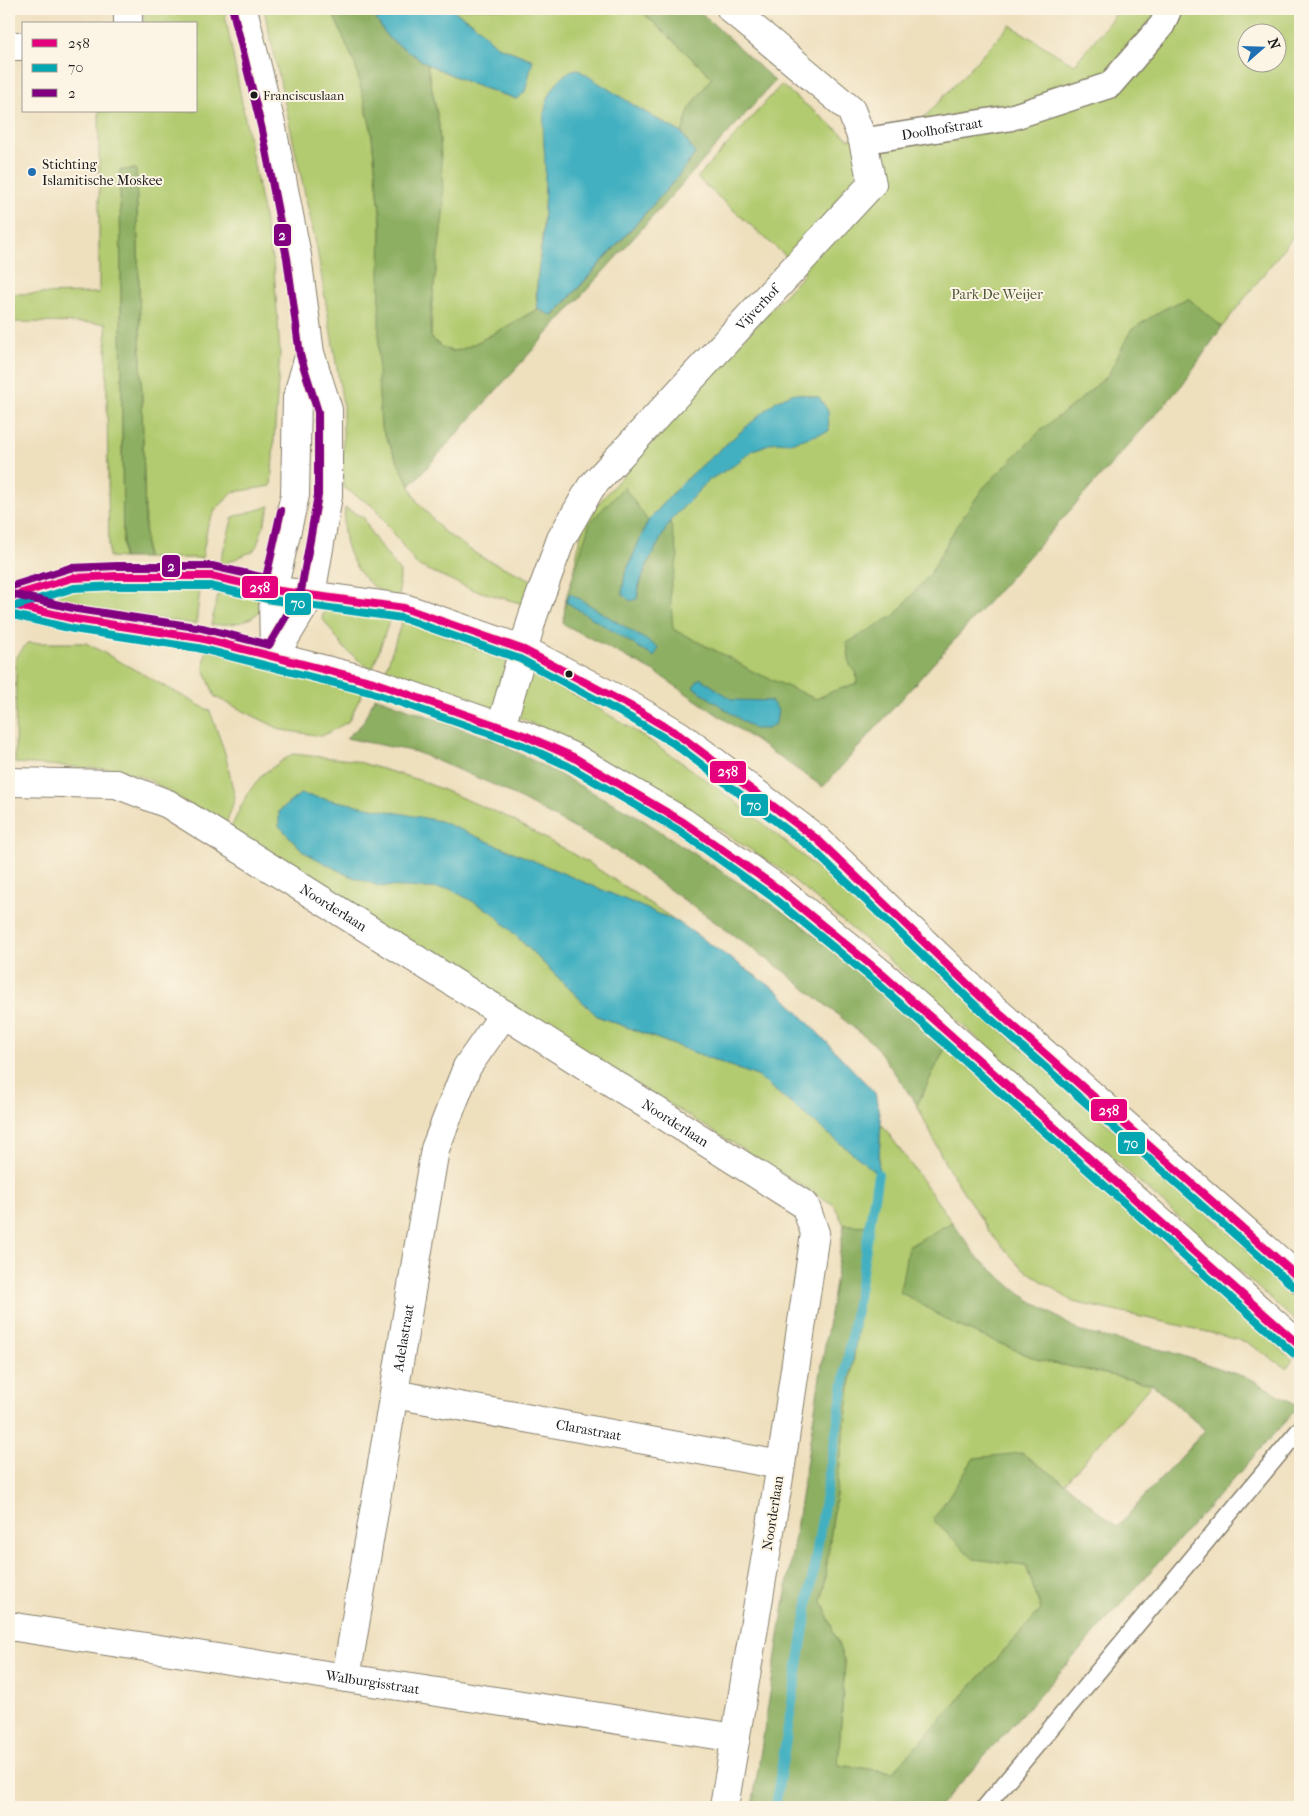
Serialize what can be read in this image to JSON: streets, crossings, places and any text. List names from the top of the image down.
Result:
{
  "streets": {
    "street": [
      "Doolhofstraat",
      "Vijverhof",
      "Noorderlaan",
      "Adelastraat",
      "Clarastraat",
      "Walburgisstraat"
    ]
  },
  "crossings": [
    ["Doolhofstraat", "Vijverhof"],
    ["Noorderlaan", "Adelastraat"],
    ["Noorderlaan", "Clarastraat"],
    ["Noorderlaan", "Walburgisstraat"],
    ["Adelastraat", "Clarastraat"],
    ["Adelastraat", "Walburgisstraat"]
  ],
  "parks": ["Park De Weijer"],
  "places": ["Franciscuslaan", "Stichting Islamitische Moskee"],
  "lines": ["transit line 2", "transit line 258", "transit line 70"],
  "legend": ["258", "70", "2"],
  "north": "right"
}
